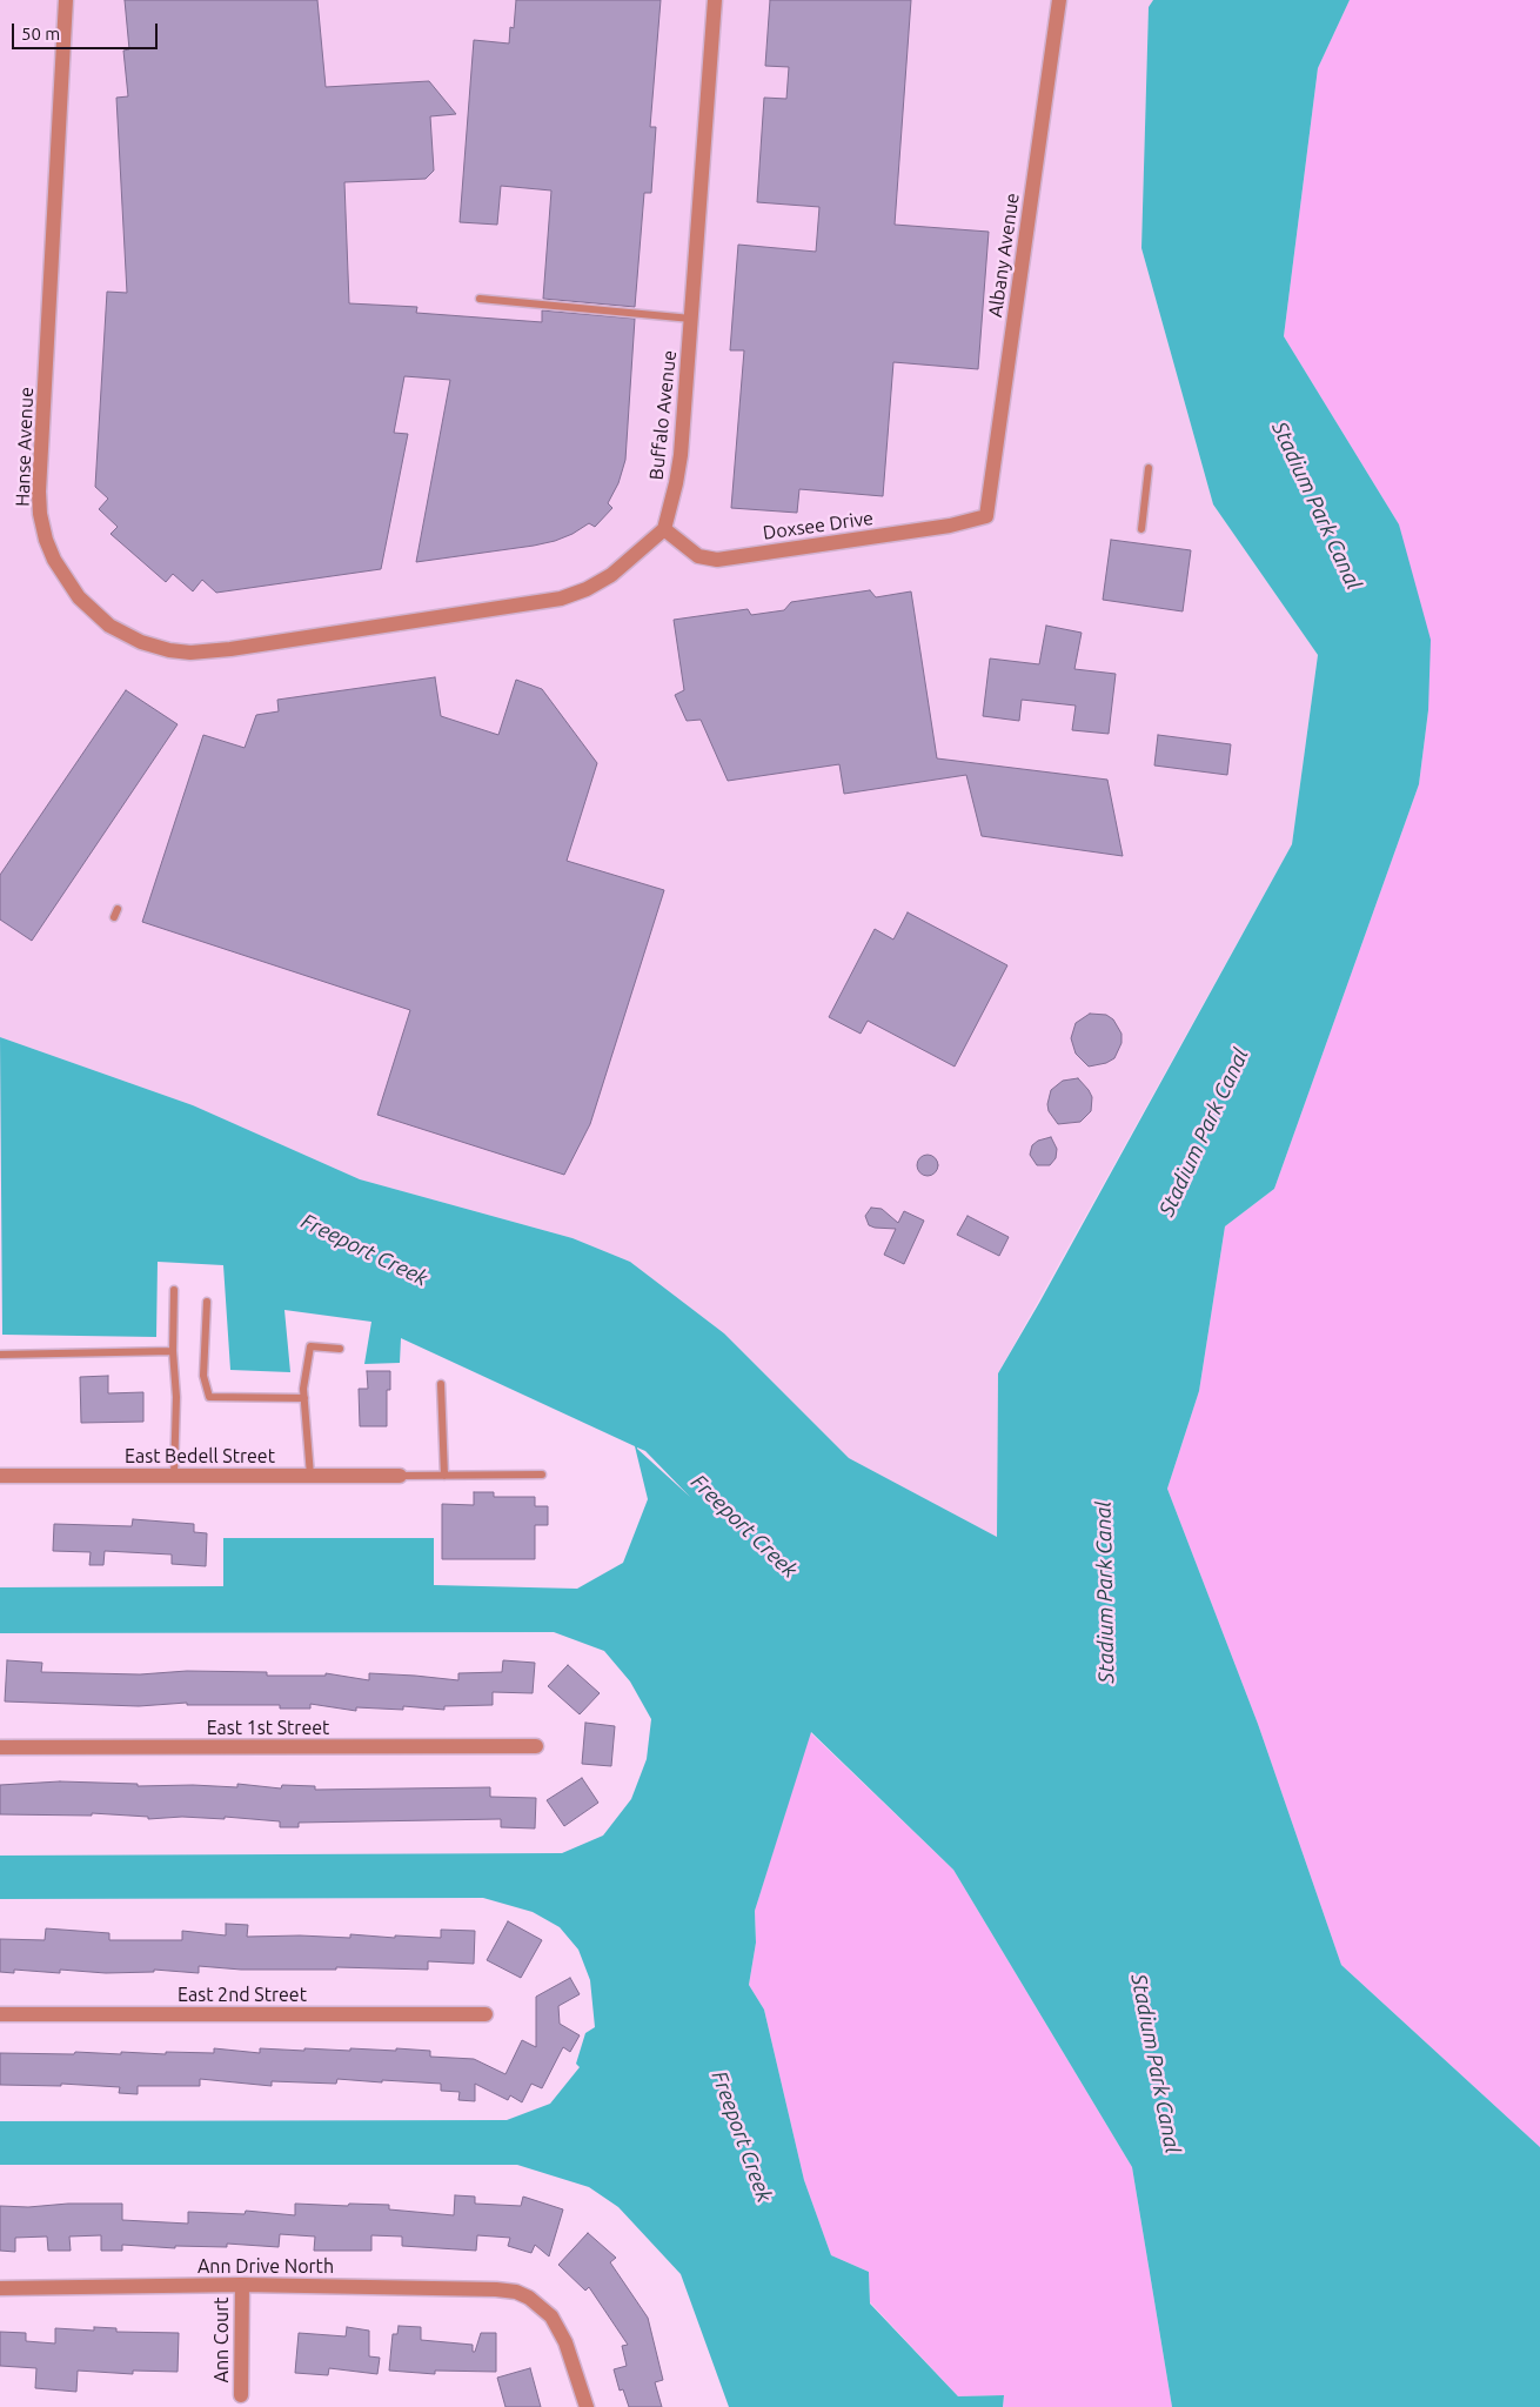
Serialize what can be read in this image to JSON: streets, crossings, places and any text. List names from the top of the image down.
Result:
{
  "streets": {
    "street": [
      "Albany Avenue",
      "Buffalo Avenue",
      "Hanse Avenue",
      "Doxsee Drive",
      "East Bedell Street",
      "East 1st Street",
      "East 2nd Street",
      "Ann Drive North",
      "Ann Court"
    ]
  },
  "crossings": [
    ["Albany Avenue", "Doxsee Drive"],
    ["Buffalo Avenue", "Hanse Avenue"],
    ["Buffalo Avenue", "Doxsee Drive"],
    ["Hanse Avenue", "Doxsee Drive"],
    ["Ann Drive North", "Ann Court"]
  ],
  "water": ["Stadium Park Canal", "Freeport Creek"],
  "scale_bar": "50 m"
}
